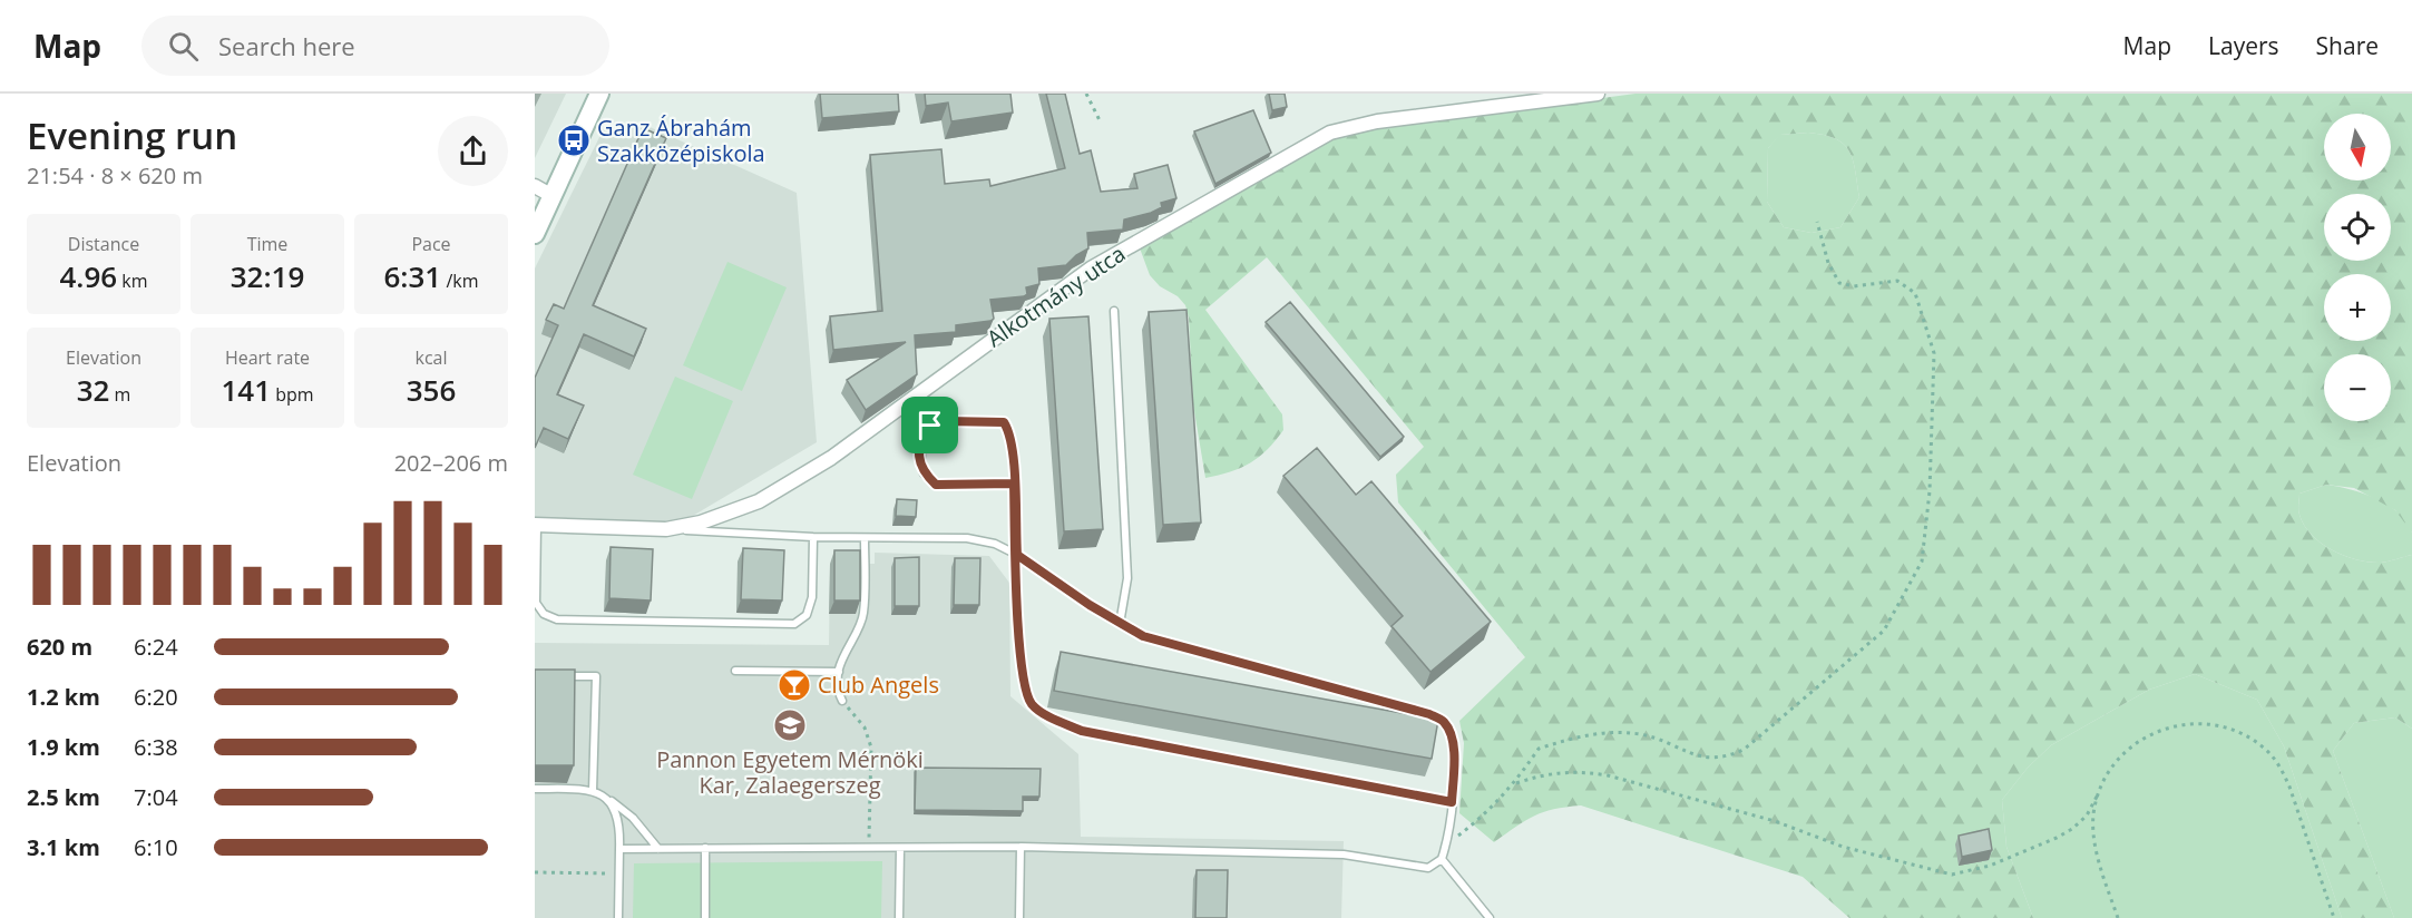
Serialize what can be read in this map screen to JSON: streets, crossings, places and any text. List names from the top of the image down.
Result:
{
  "streets": {
    "street": ["Alkotmány utca"]
  },
  "places": {
    "bus stop": ["Ganz Ábrahám Szakközépiskola"],
    "bar": ["Club Angels"],
    "school or university": ["Pannon Egyetem Mérnöki Kar, Zalaegerszeg"]
  },
  "north": "bottom",
  "page": {
    "header": "Map",
    "search": "Search here",
    "nav": ["Map", "Layers", "Share"],
    "heading": ["Evening run", "21:54 · 8 × 620 m"],
    "map_buttons": ["+", "−"],
    "stats": [
      ["Distance", "4.96 km"],
      ["Time", "32:19"],
      ["Pace", "6:31 /km"],
      ["Elevation", "32 m"],
      ["Heart rate", "141 bpm"],
      ["kcal", "356"]
    ],
    "chart": ["Elevation", "202–206 m"],
    "list": [
      {
        "name": "620 m",
        "note": "6:24"
      },
      {
        "name": "1.2 km",
        "note": "6:20"
      },
      {
        "name": "1.9 km",
        "note": "6:38"
      },
      {
        "name": "2.5 km",
        "note": "7:04"
      },
      {
        "name": "3.1 km",
        "note": "6:10"
      }
    ]
  }
}
